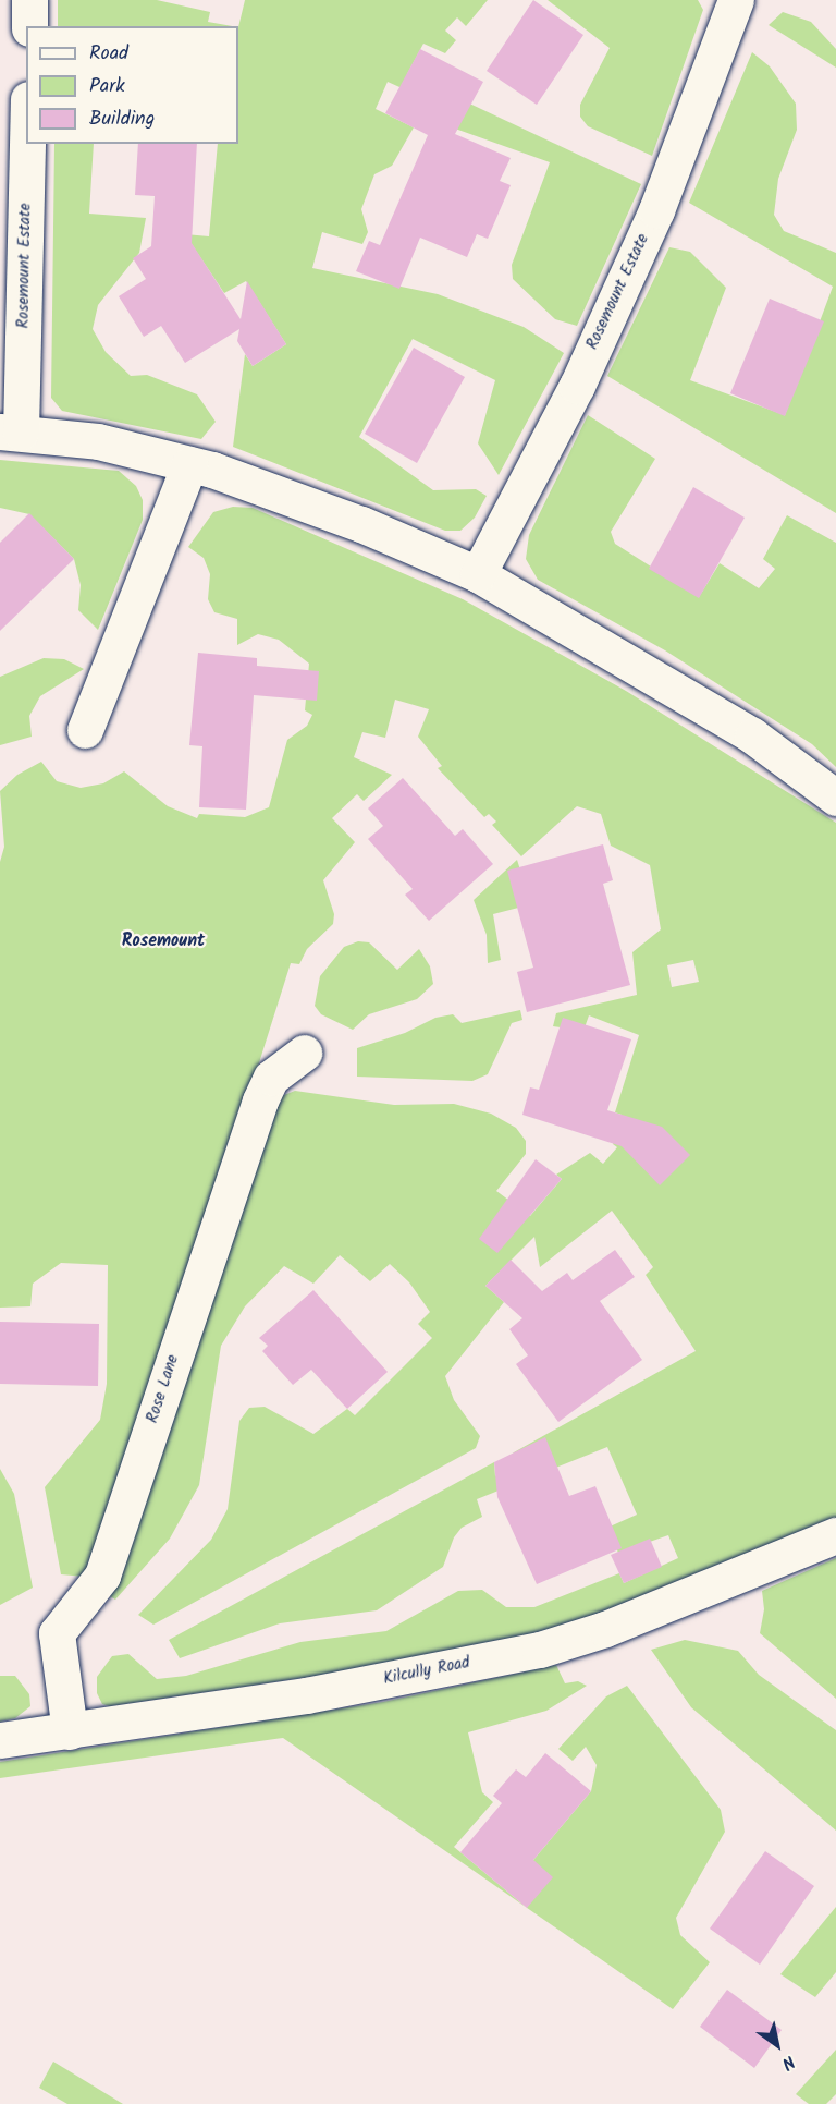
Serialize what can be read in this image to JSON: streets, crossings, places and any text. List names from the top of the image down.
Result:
{
  "streets": {
    "street": ["Rosemount Estate", "Rose Lane", "Kilcully Road"]
  },
  "crossings": [
    ["Rose Lane", "Kilcully Road"]
  ],
  "districts": ["Rosemount"],
  "legend": ["Road", "Park", "Building"],
  "north": "bottom right"
}
